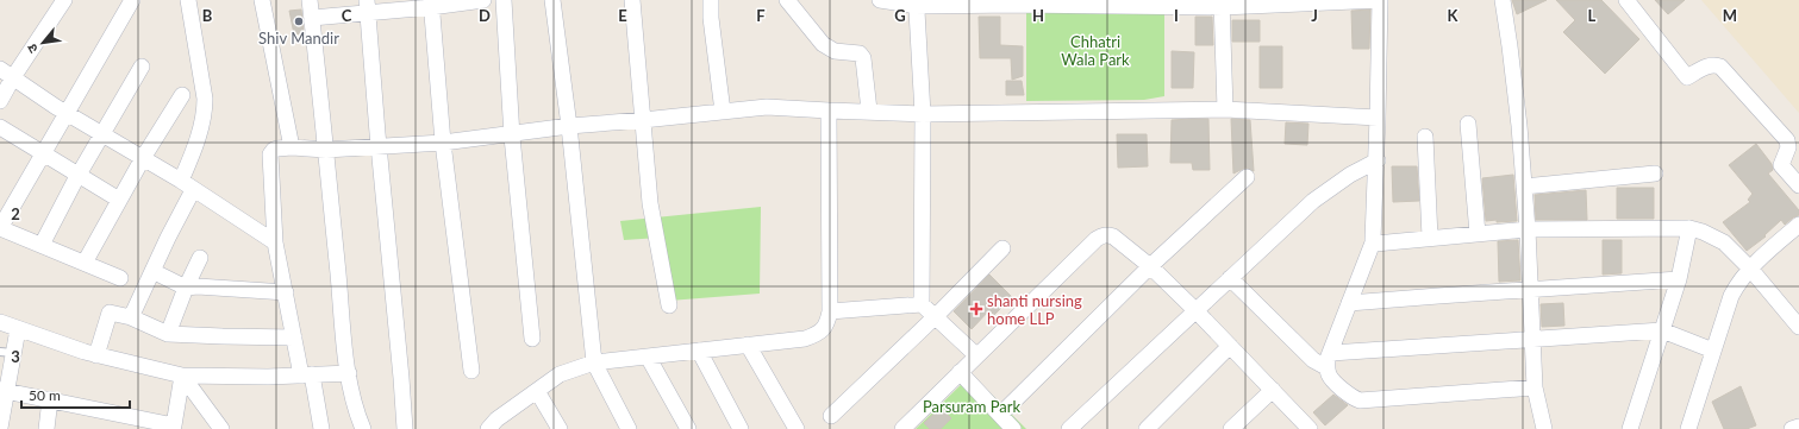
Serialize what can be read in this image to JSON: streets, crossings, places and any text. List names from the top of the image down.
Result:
{
  "parks": ["Chhatri Wala Park", "Parsuram Park"],
  "places": {
    "other": ["Shiv Mandir"],
    "health": ["shanti nursing home LLP"]
  },
  "scale_bar": "50 m",
  "north": "bottom left",
  "grid": {
    "columns": [
      "B",
      "C",
      "D",
      "E",
      "F",
      "G",
      "H",
      "I",
      "J",
      "K",
      "L",
      "M"
    ],
    "rows": ["2", "3"]
  }
}
